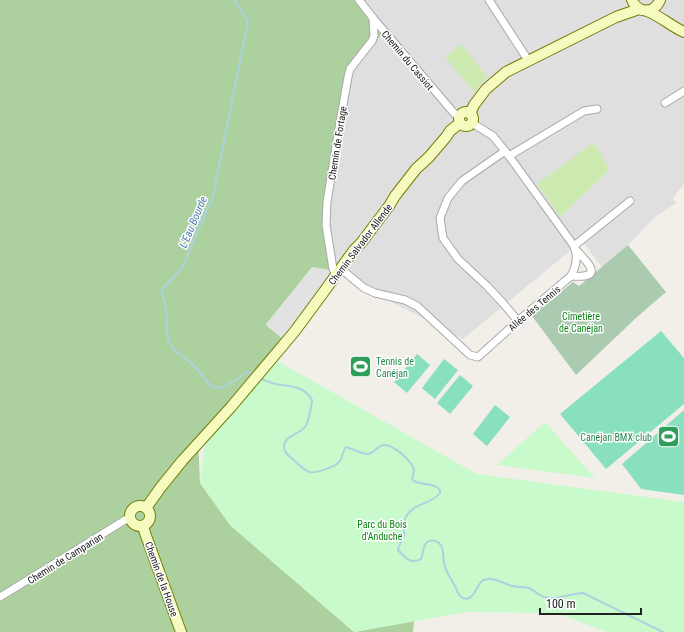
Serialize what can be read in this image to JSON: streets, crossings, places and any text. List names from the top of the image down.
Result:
{
  "streets": {
    "street": [
      "Chemin du Cassiot",
      "Chemin de Fortage",
      "Chemin Salvador Allende",
      "Allée des Tennis",
      "Chemin de Camparian",
      "Chemin de la House"
    ]
  },
  "crossings": [
    ["Chemin du Cassiot", "Chemin de Fortage"],
    ["Chemin du Cassiot", "Chemin Salvador Allende"],
    ["Chemin de Fortage", "Chemin Salvador Allende"],
    ["Chemin de Fortage", "Allée des Tennis"],
    ["Chemin Salvador Allende", "Allée des Tennis"],
    ["Chemin Salvador Allende", "Chemin de Camparian"],
    ["Chemin Salvador Allende", "Chemin de la House"],
    ["Chemin de Camparian", "Chemin de la House"]
  ],
  "water": ["L'Eau Bourde"],
  "parks": ["Cimetière de Canéjan", "Parc du Bois d'Anduche"],
  "places": {
    "sports": ["Tennis de Canéjan", "Canéjan BMX club"]
  },
  "scale_bar": "100 m"
}
